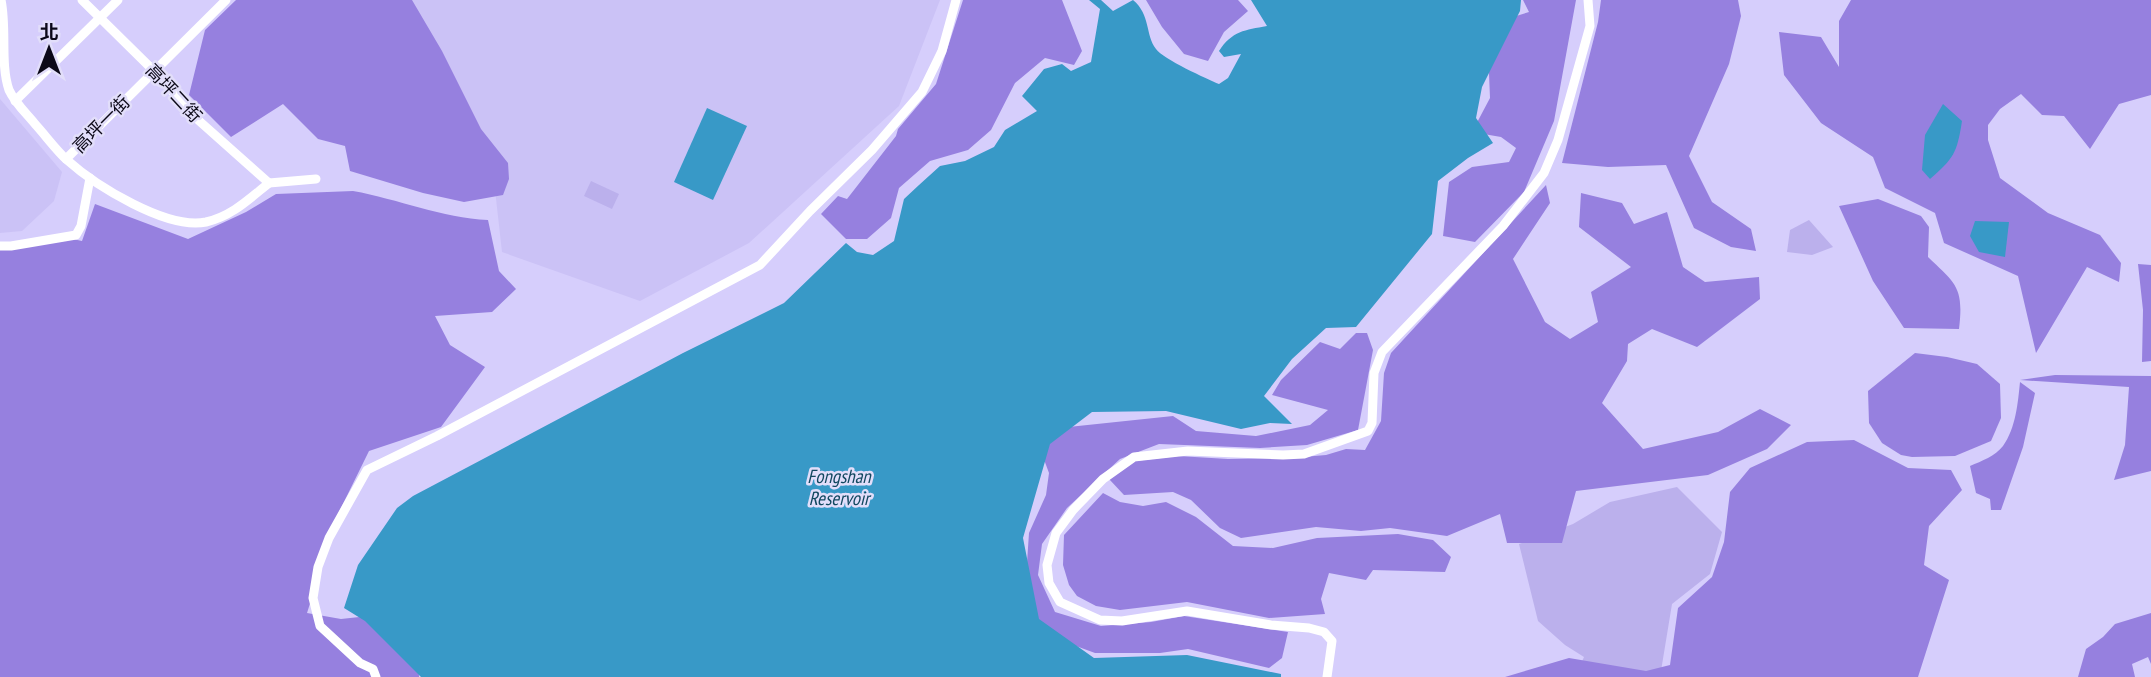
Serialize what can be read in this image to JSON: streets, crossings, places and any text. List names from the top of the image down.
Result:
{
  "streets": {
    "street": ["高坪二街", "高坪一街"]
  },
  "crossings": [
    ["高坪二街", "高坪一街"]
  ],
  "water": ["Fongshan Reservoir"],
  "north": "top"
}
